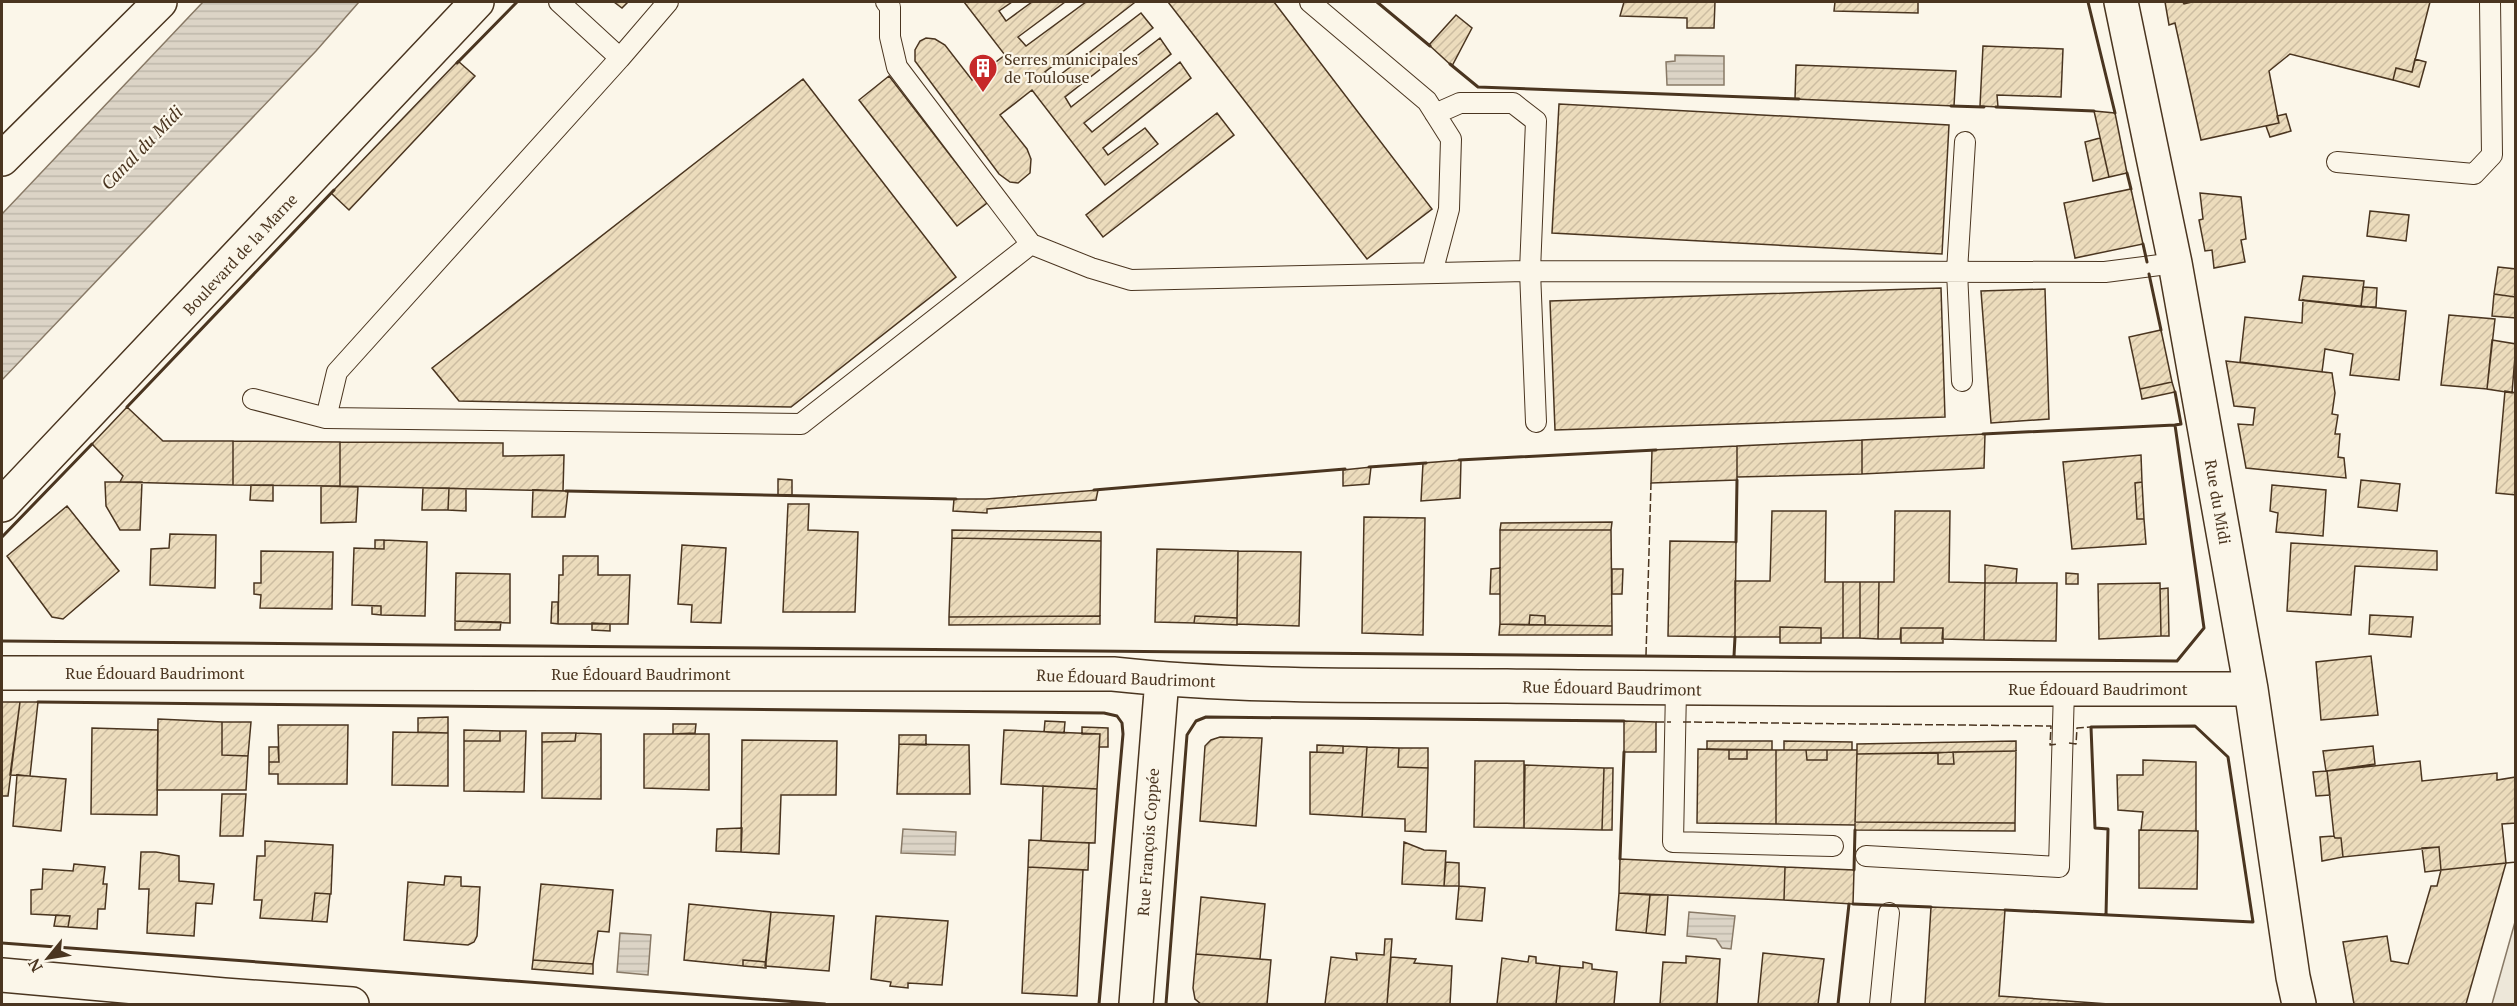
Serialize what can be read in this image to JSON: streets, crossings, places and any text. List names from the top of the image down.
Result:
{
  "streets": {
    "street": [
      "Boulevard de la Marne",
      "Rue du Midi",
      "Rue Édouard Baudrimont",
      "Rue François Coppée"
    ]
  },
  "crossings": [
    ["Rue du Midi", "Rue Édouard Baudrimont"],
    ["Rue Édouard Baudrimont", "Rue François Coppée"]
  ],
  "water": ["Canal du Midi"],
  "places": {
    "building": ["Serres municipales de Toulouse"]
  },
  "north": "bottom left"
}
